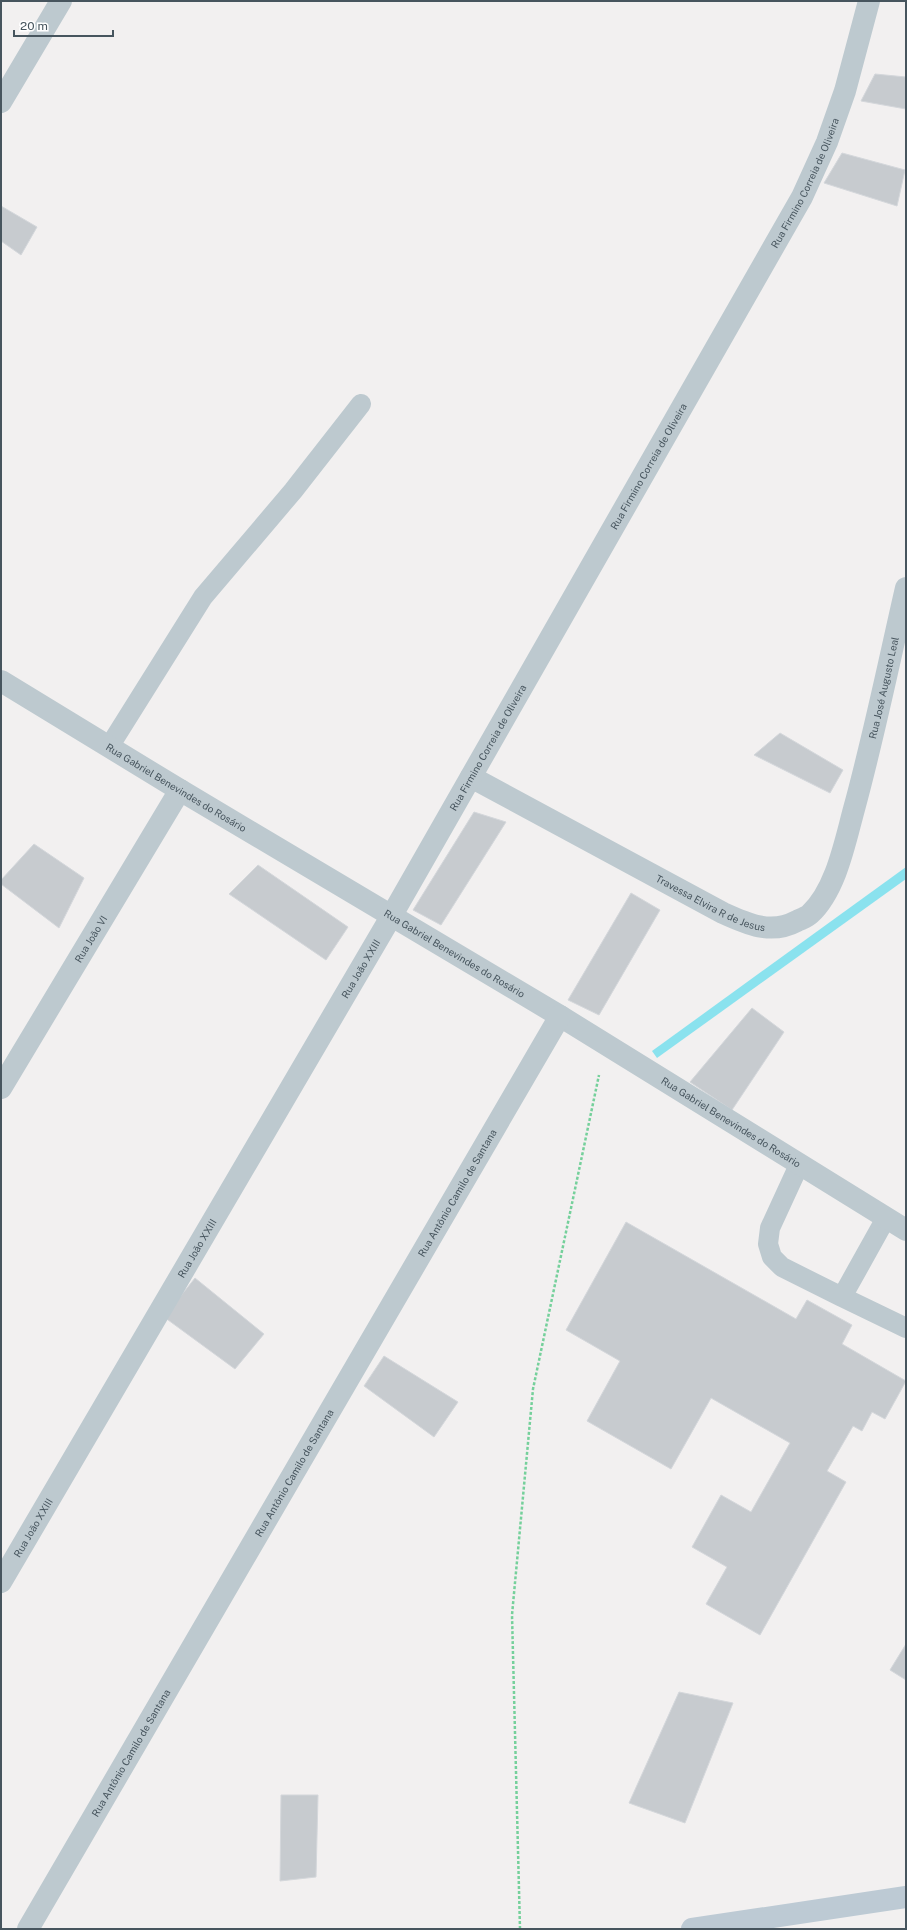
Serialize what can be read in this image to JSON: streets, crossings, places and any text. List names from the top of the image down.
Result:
{
  "streets": {
    "street": [
      "Rua Firmino Correia de Oliveira",
      "Rua José Augusto Leal",
      "Rua Gabriel Benevindes do Rosário",
      "Travessa Elvira R de Jesus",
      "Rua João VI",
      "Rua João XXIII",
      "Rua Antônio Camilo de Santana"
    ]
  },
  "crossings": [
    ["Rua Firmino Correia de Oliveira", "Rua Gabriel Benevindes do Rosário"],
    ["Rua Firmino Correia de Oliveira", "Travessa Elvira R de Jesus"],
    ["Rua Firmino Correia de Oliveira", "Rua João XXIII"],
    ["Rua José Augusto Leal", "Travessa Elvira R de Jesus"],
    ["Rua Gabriel Benevindes do Rosário", "Rua João VI"],
    ["Rua Gabriel Benevindes do Rosário", "Rua João XXIII"],
    ["Rua Gabriel Benevindes do Rosário", "Rua Antônio Camilo de Santana"]
  ],
  "scale_bar": "20 m"
}
